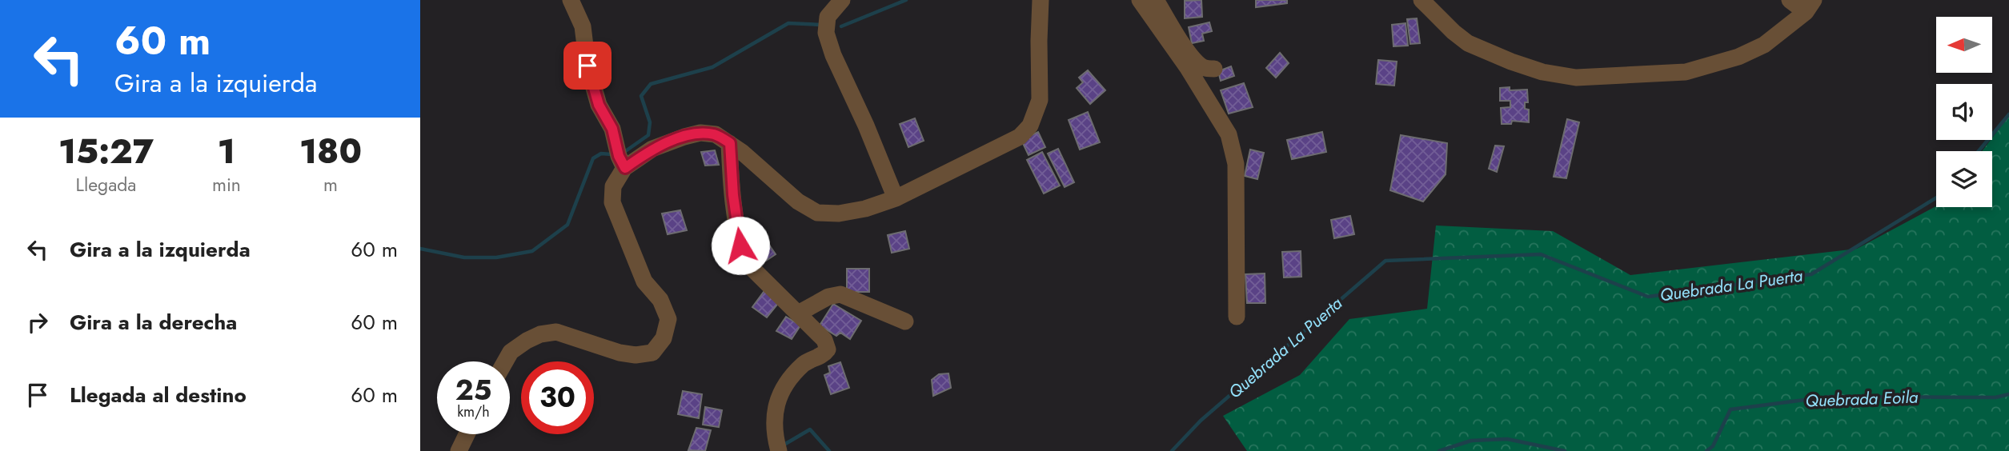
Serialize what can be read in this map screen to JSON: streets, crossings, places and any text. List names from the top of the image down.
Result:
{
  "water": ["Quebrada La Puerta", "Quebrada Eoila"],
  "north": "left",
  "page": {
    "turn": ["60 m", "Gira a la izquierda"],
    "eta": [
      "15:27",
      "Llegada",
      "1",
      "min",
      "180",
      "m"
    ],
    "list": [
      {
        "name": "Gira a la izquierda",
        "value": "60 m"
      },
      {
        "name": "Gira a la derecha",
        "value": "60 m"
      },
      {
        "name": "Llegada al destino",
        "value": "60 m"
      }
    ],
    "speed": "25 km/h",
    "limit": "30"
  }
}
